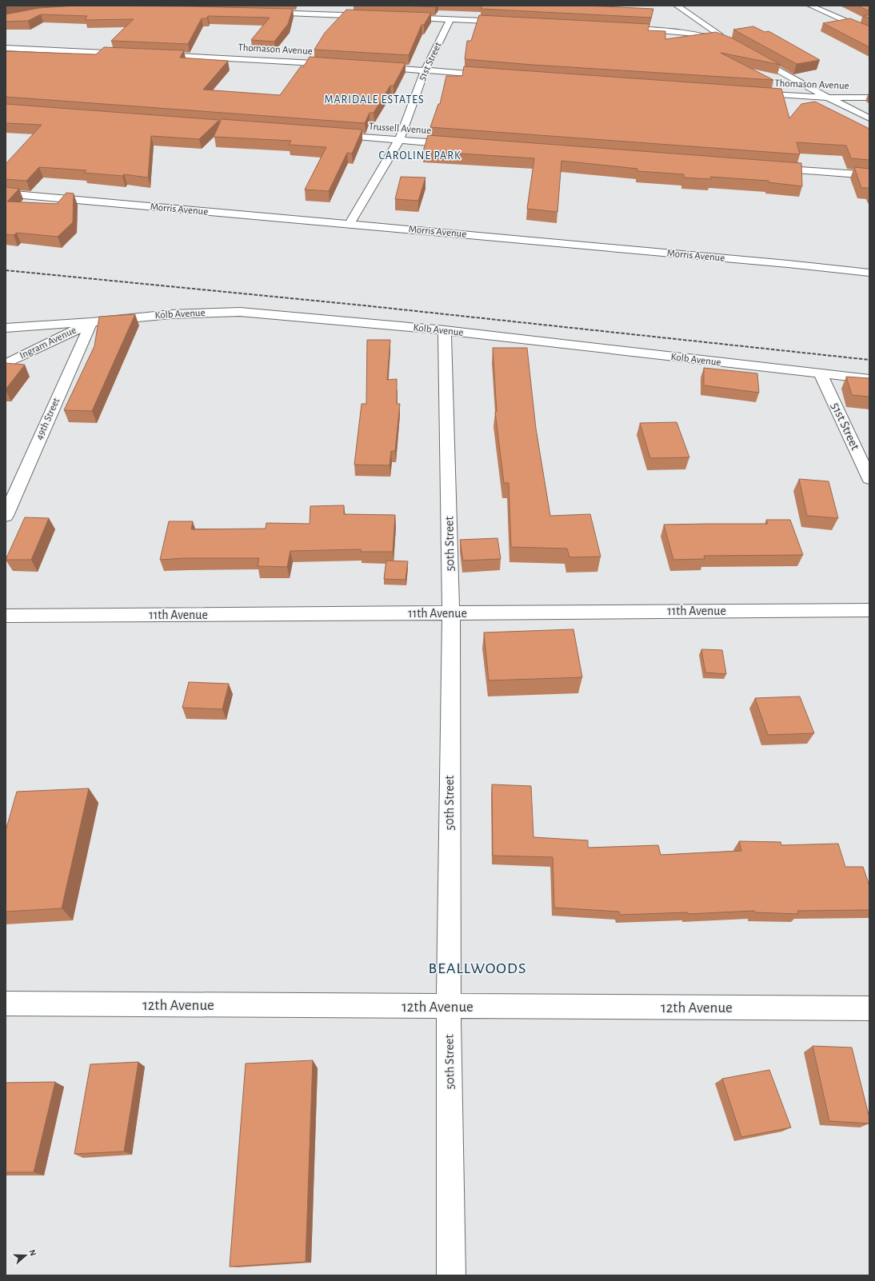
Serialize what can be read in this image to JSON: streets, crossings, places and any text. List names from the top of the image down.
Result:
{
  "streets": {
    "street": [
      "Thomason Avenue",
      "51st Street",
      "Trussell Avenue",
      "Morris Avenue",
      "Kolb Avenue",
      "Ingram Avenue",
      "49th Street",
      "50th Street",
      "11th Avenue",
      "12th Avenue"
    ]
  },
  "crossings": [
    ["51st Street", "Trussell Avenue"],
    ["51st Street", "Morris Avenue"],
    ["51st Street", "Kolb Avenue"],
    ["Kolb Avenue", "Ingram Avenue"],
    ["Kolb Avenue", "49th Street"],
    ["Kolb Avenue", "50th Street"],
    ["Ingram Avenue", "49th Street"],
    ["50th Street", "11th Avenue"],
    ["50th Street", "12th Avenue"]
  ],
  "districts": ["MARIDALE ESTATES", "CAROLINE PARK", "BEALLWOODS"],
  "north": "right"
}
